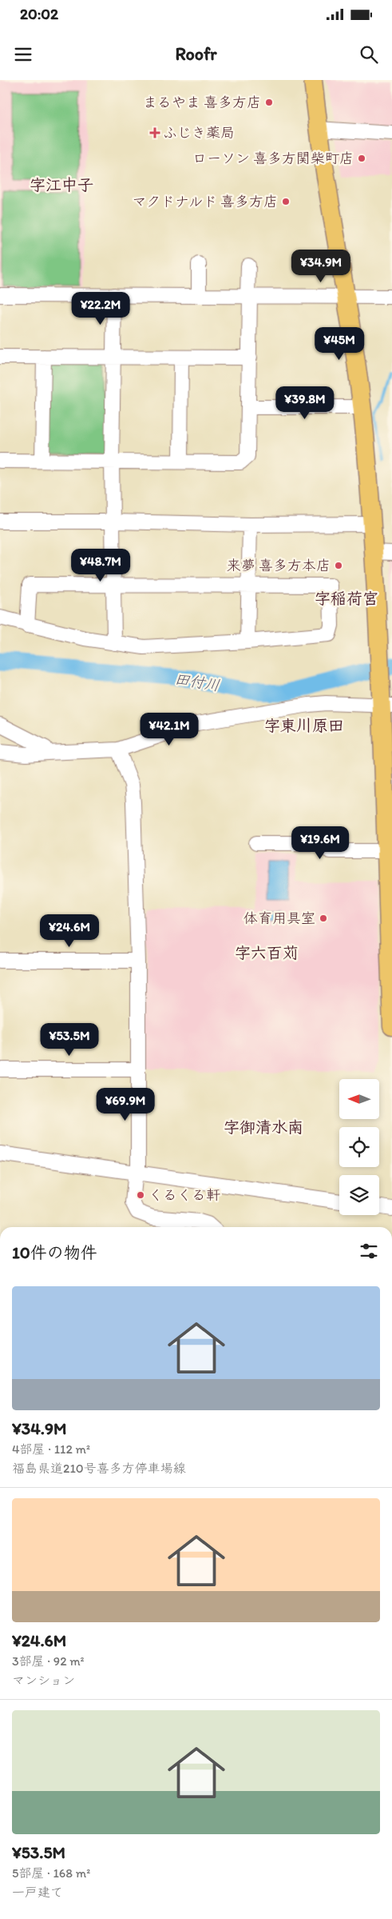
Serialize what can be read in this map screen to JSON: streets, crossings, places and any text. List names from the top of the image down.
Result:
{
  "districts": [
    "字江中子",
    "字稲荷宮",
    "字東川原田",
    "字六百苅",
    "字御清水南"
  ],
  "water": ["田付川"],
  "places": {
    "other": [
      "まるやま 喜多方店",
      "ローソン 喜多方関柴町店",
      "マクドナルド 喜多方店",
      "来夢 喜多方本店",
      "体育用具室",
      "くるくる軒"
    ],
    "health": ["ふじき薬局"]
  },
  "north": "left",
  "page": {
    "status": "20:02",
    "header": "Roofr",
    "price": [
      "¥34.9M",
      "¥22.2M",
      "¥45M",
      "¥39.8M",
      "¥48.7M",
      "¥42.1M",
      "¥19.6M",
      "¥24.6M",
      "¥53.5M",
      "¥69.9M"
    ],
    "heading": "10件の物件",
    "list": [
      {
        "name": "¥34.9M",
        "note": "4部屋 · 112 m² · 福島県道210号喜多方停車場線"
      },
      {
        "name": "¥24.6M",
        "note": "3部屋 · 92 m² · マンション"
      },
      {
        "name": "¥53.5M",
        "note": "5部屋 · 168 m² · 一戸建て"
      }
    ]
  }
}
